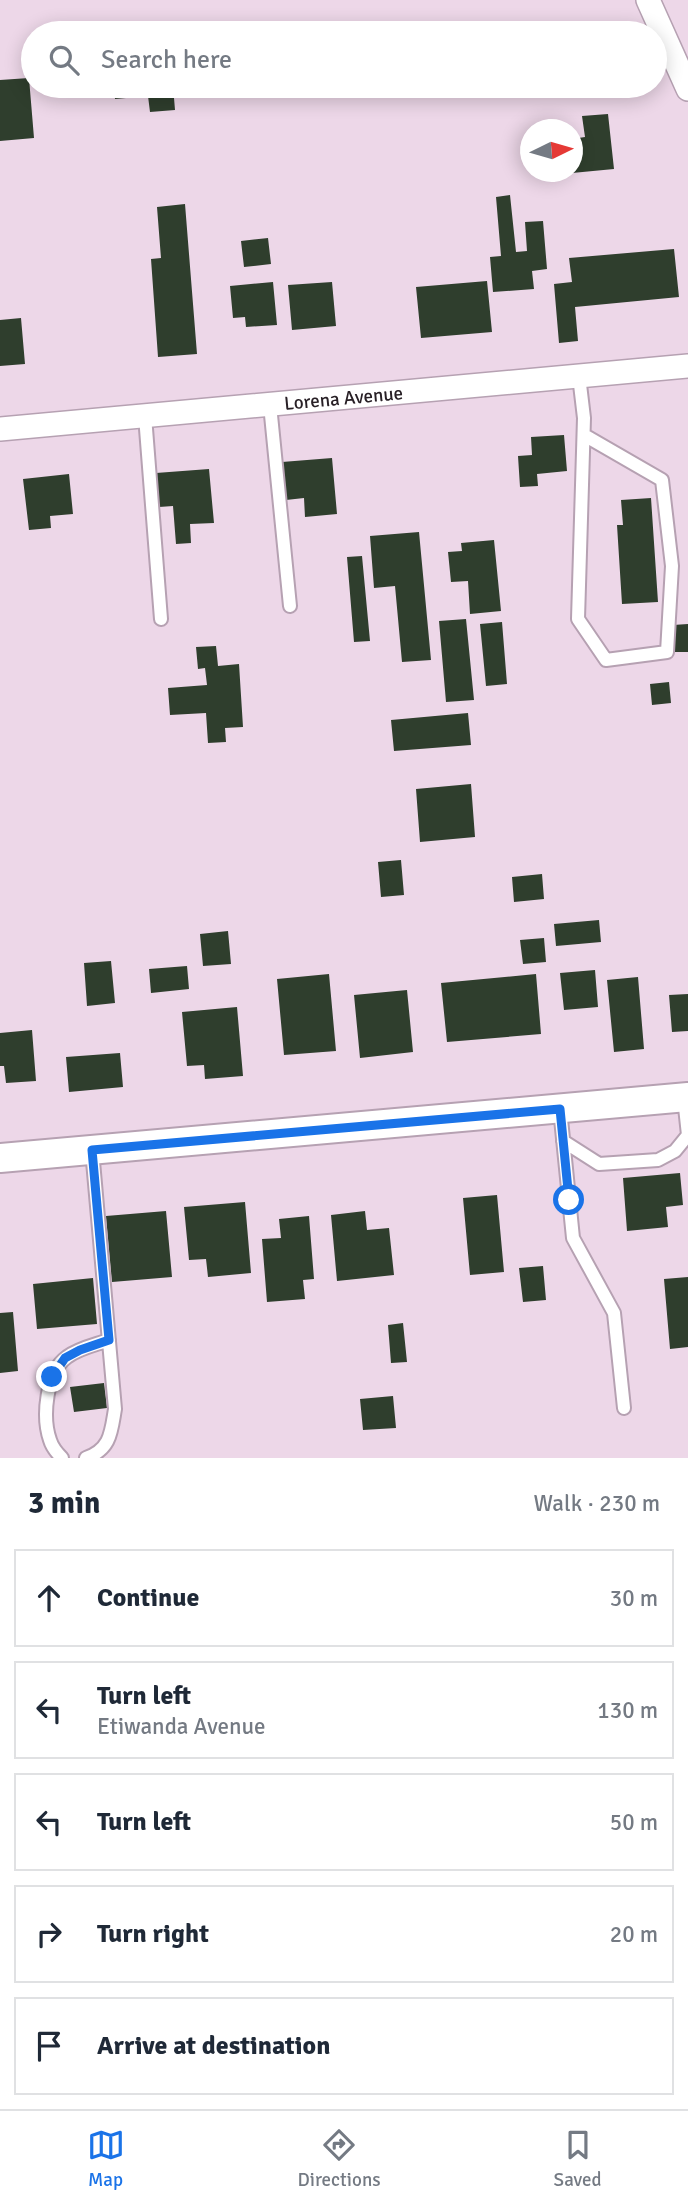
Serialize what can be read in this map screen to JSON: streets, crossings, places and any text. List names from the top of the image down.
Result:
{
  "streets": {
    "street": ["Lorena Avenue"]
  },
  "north": "right",
  "page": {
    "search": "Search here",
    "heading": ["3 min", "Walk · 230 m"],
    "list": [
      ["Continue", "30 m"],
      ["Turn left", "Etiwanda Avenue", "130 m"],
      ["Turn left", "50 m"],
      ["Turn right", "20 m"],
      "Arrive at destination"
    ],
    "nav": ["Map", "Directions", "Saved"]
  }
}
